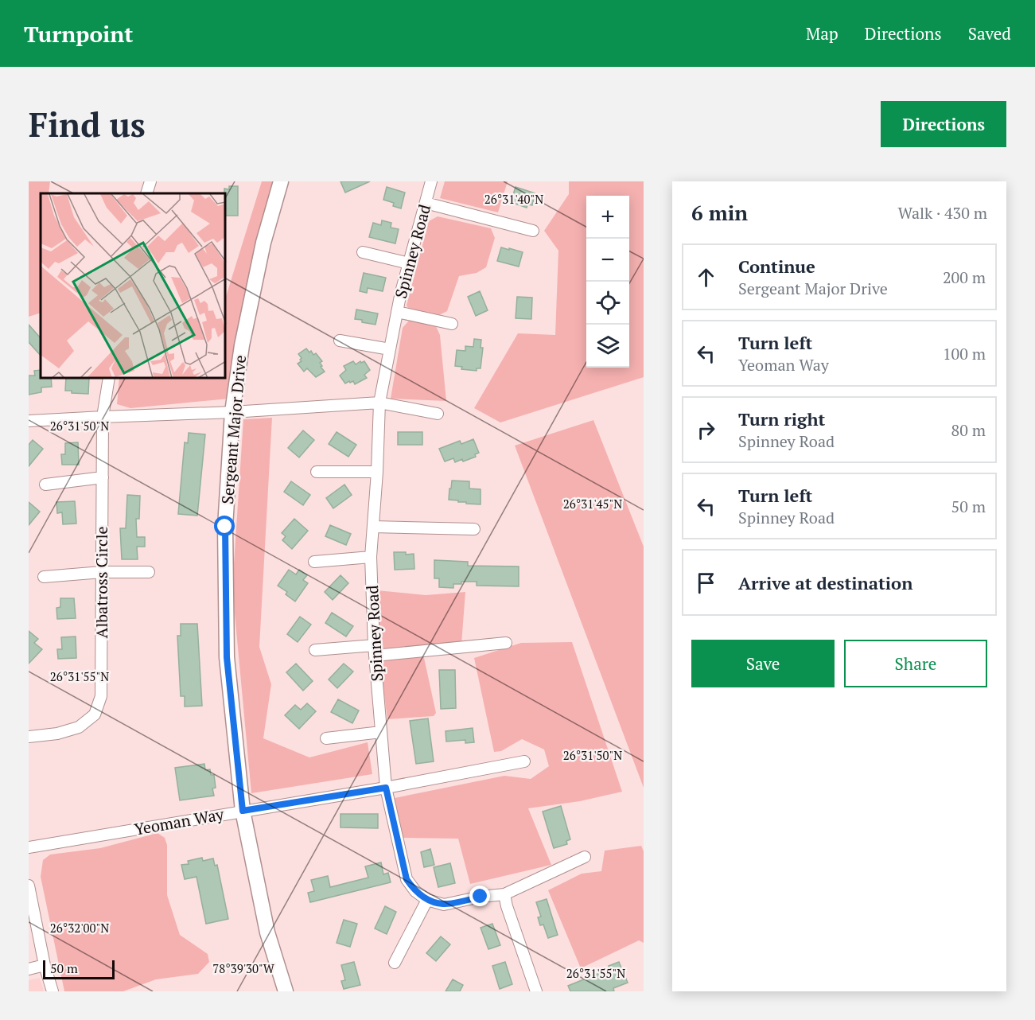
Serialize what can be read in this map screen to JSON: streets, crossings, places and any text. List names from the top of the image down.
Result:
{
  "streets": {
    "street": [
      "Spinney Road",
      "Sergeant Major Drive",
      "Albatross Circle",
      "Yeoman Way"
    ]
  },
  "crossings": [
    ["Spinney Road", "Yeoman Way"],
    ["Sergeant Major Drive", "Yeoman Way"]
  ],
  "scale_bar": "50 m",
  "page": {
    "header": "Turnpoint",
    "nav": ["Map", "Directions", "Saved"],
    "buttons": [
      "Directions",
      ["Save", "Share"]
    ],
    "title": "Find us",
    "heading": ["6 min", "Walk · 430 m"],
    "map_buttons": ["+", "−"],
    "list": [
      ["Continue", "Sergeant Major Drive", "200 m"],
      ["Turn left", "Yeoman Way", "100 m"],
      ["Turn right", "Spinney Road", "80 m"],
      ["Turn left", "Spinney Road", "50 m"],
      "Arrive at destination"
    ],
    "scale": "50 m"
  },
  "coordinates": [
    "26°31'40\"N",
    "26°31'50\"N",
    "26°31'45\"N",
    "26°31'55\"N",
    "26°32'00\"N",
    "78°39'30\"W"
  ]
}
